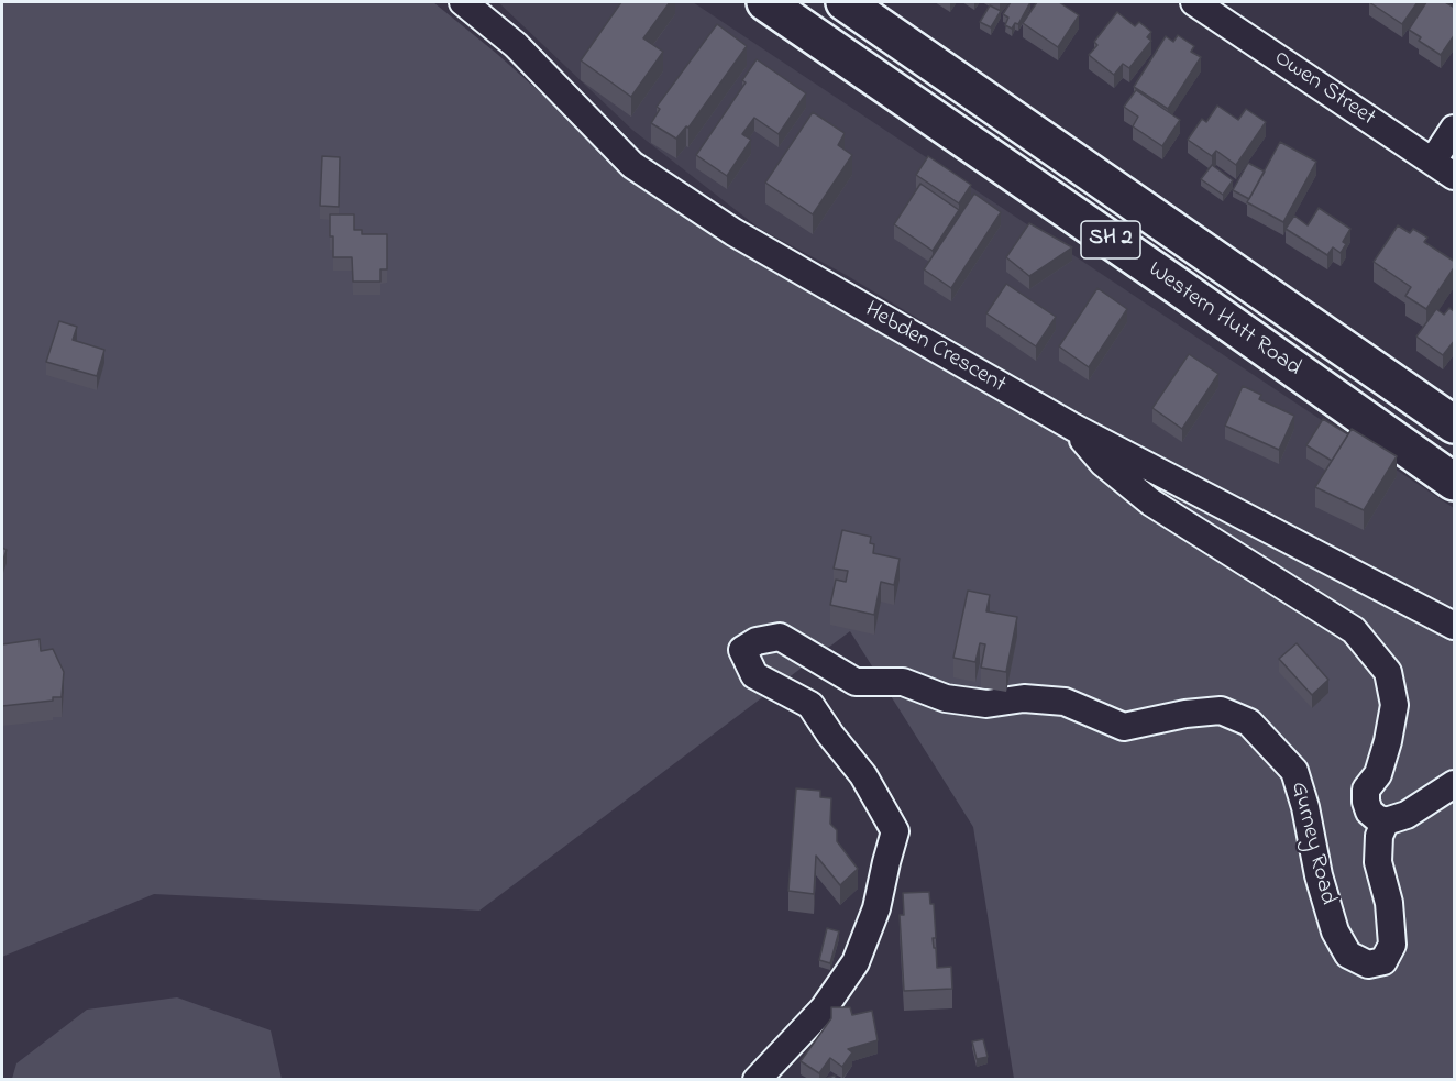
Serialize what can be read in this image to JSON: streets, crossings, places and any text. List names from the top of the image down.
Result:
{
  "streets": {
    "highway": ["SH 2", "Western Hutt Road"],
    "street": ["Owen Street", "Hebden Crescent", "Gurney Road"]
  }
}
